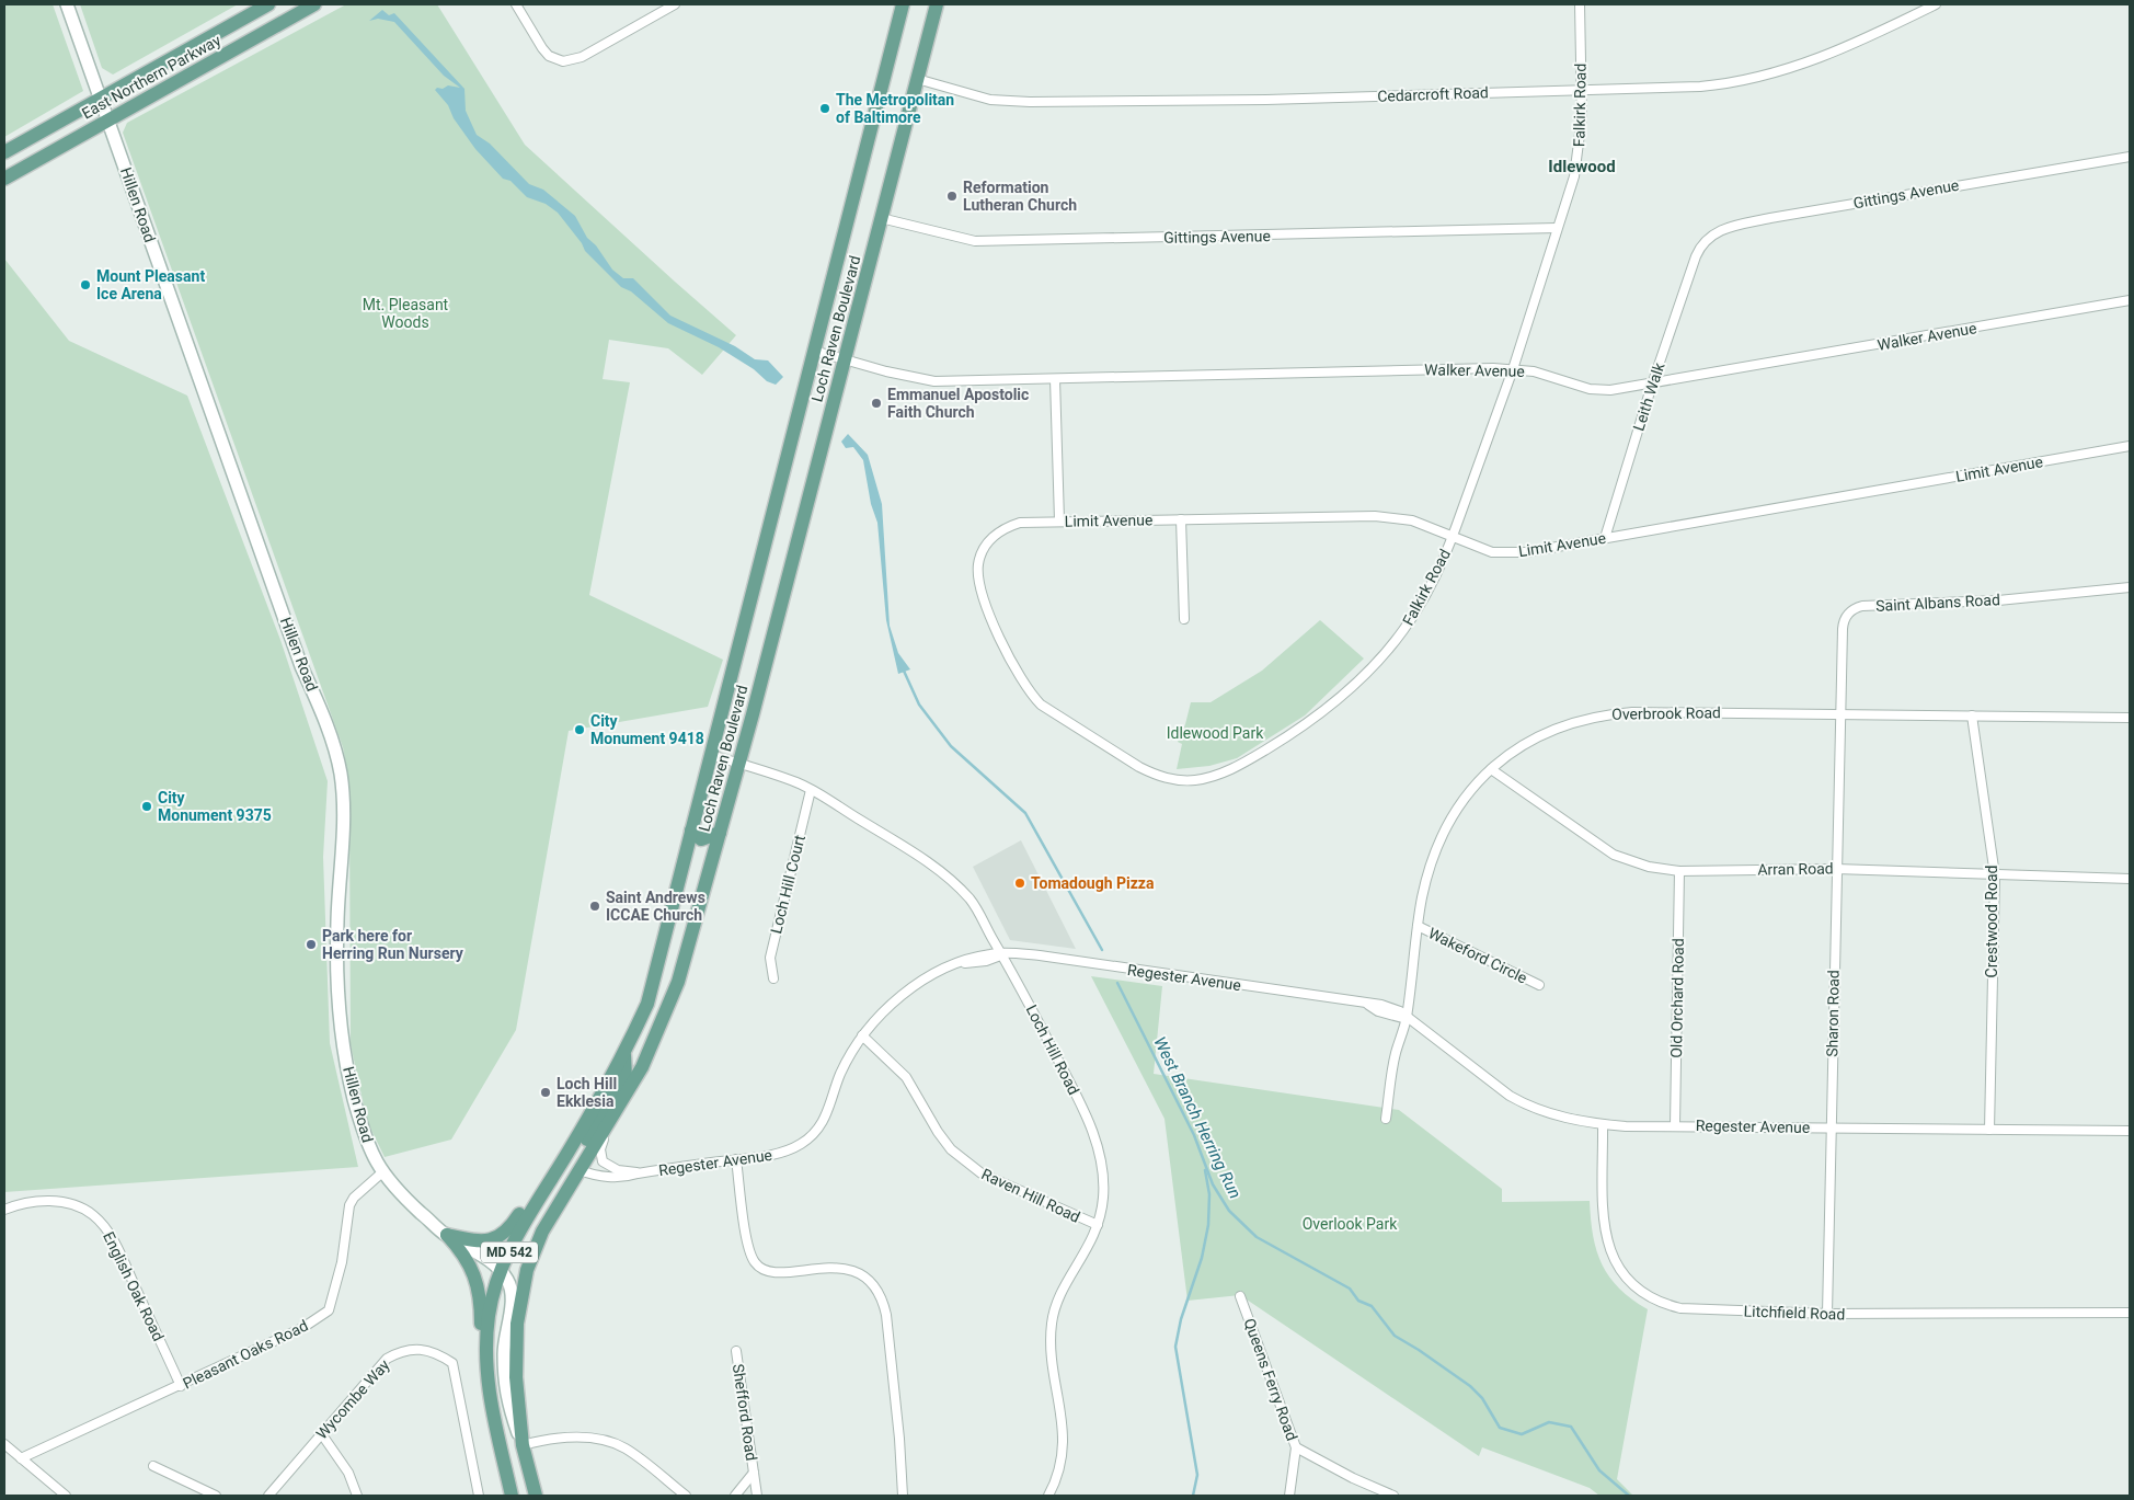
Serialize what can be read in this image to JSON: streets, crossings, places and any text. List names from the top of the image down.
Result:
{
  "streets": {
    "main road": ["East Northern Parkway", "Loch Raven Boulevard", "MD 542"],
    "street": [
      "Cedarcroft Road",
      "Falkirk Road",
      "Gittings Avenue",
      "Hillen Road",
      "Walker Avenue",
      "Leith Walk",
      "Limit Avenue",
      "Saint Albans Road",
      "Overbrook Road",
      "Arran Road",
      "Loch Hill Court",
      "Crestwood Road",
      "Wakeford Circle",
      "Regester Avenue",
      "Old Orchard Road",
      "Sharon Road",
      "Loch Hill Road",
      "Raven Hill Road",
      "English Oak Road",
      "Litchfield Road",
      "Pleasant Oaks Road",
      "Queens Ferry Road",
      "Wycombe Way",
      "Shefford Road"
    ]
  },
  "crossings": [
    ["East Northern Parkway", "Hillen Road"],
    ["Cedarcroft Road", "Falkirk Road"],
    ["Cedarcroft Road", "Loch Raven Boulevard"],
    ["Falkirk Road", "Gittings Avenue"],
    ["Falkirk Road", "Walker Avenue"],
    ["Falkirk Road", "Limit Avenue"],
    ["Gittings Avenue", "Loch Raven Boulevard"],
    ["Gittings Avenue", "Leith Walk"],
    ["Hillen Road", "Loch Raven Boulevard"],
    ["Hillen Road", "Pleasant Oaks Road"],
    ["Loch Raven Boulevard", "Walker Avenue"],
    ["Loch Raven Boulevard", "Regester Avenue"],
    ["Loch Raven Boulevard", "Loch Hill Road"],
    ["Walker Avenue", "Leith Walk"],
    ["Leith Walk", "Limit Avenue"],
    ["Saint Albans Road", "Overbrook Road"],
    ["Saint Albans Road", "Sharon Road"],
    ["Overbrook Road", "Arran Road"],
    ["Overbrook Road", "Crestwood Road"],
    ["Overbrook Road", "Wakeford Circle"],
    ["Overbrook Road", "Regester Avenue"],
    ["Overbrook Road", "Sharon Road"],
    ["Arran Road", "Crestwood Road"],
    ["Arran Road", "Old Orchard Road"],
    ["Arran Road", "Sharon Road"],
    ["Loch Hill Court", "Loch Hill Road"],
    ["Crestwood Road", "Regester Avenue"],
    ["Regester Avenue", "Old Orchard Road"],
    ["Regester Avenue", "Sharon Road"],
    ["Regester Avenue", "Loch Hill Road"],
    ["Regester Avenue", "Raven Hill Road"],
    ["Regester Avenue", "Litchfield Road"],
    ["Sharon Road", "Litchfield Road"],
    ["Loch Hill Road", "Raven Hill Road"],
    ["English Oak Road", "Pleasant Oaks Road"]
  ],
  "districts": ["Idlewood"],
  "water": ["West Branch Herring Run"],
  "parks": ["Mt. Pleasant Woods", "Idlewood Park", "Overlook Park"],
  "places": [
    "The Metropolitan of Baltimore",
    "Reformation Lutheran Church",
    "Mount Pleasant Ice Arena",
    "Emmanuel Apostolic Faith Church",
    "City Monument 9418",
    "City Monument 9375",
    "Tomadough Pizza",
    "Saint Andrews ICCAE Church",
    "Park here for Herring Run Nursery",
    "Loch Hill Ekklesia"
  ]
}
